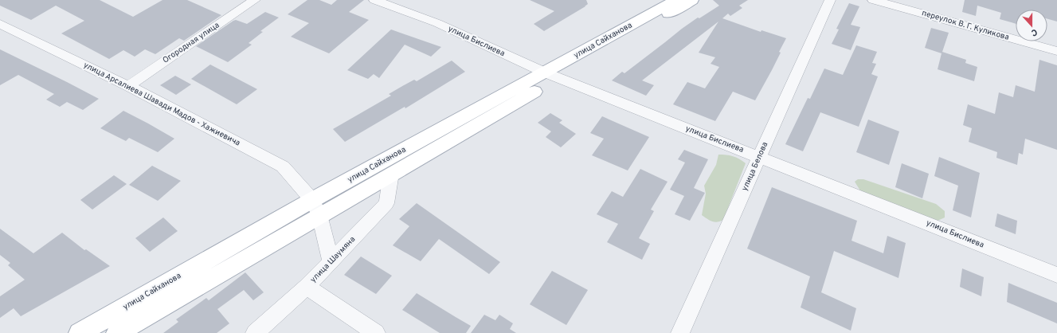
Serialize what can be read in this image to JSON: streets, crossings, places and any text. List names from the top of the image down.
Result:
{
  "streets": {
    "main road": ["улица Сайханова"],
    "street": [
      "переулок В. Г. Куликова",
      "улица Бислиева",
      "Огородная улица",
      "улица Арсалиева Шавади Мадов - Хажиевича",
      "улица Белова",
      "улица Шаумяна"
    ]
  },
  "crossings": [
    ["улица Сайханова", "улица Бислиева"],
    ["улица Сайханова", "улица Арсалиева Шавади Мадов - Хажиевича"],
    ["улица Сайханова", "улица Шаумяна"],
    ["улица Бислиева", "улица Белова"],
    ["Огородная улица", "улица Арсалиева Шавади Мадов - Хажиевича"]
  ],
  "north": "bottom"
}
